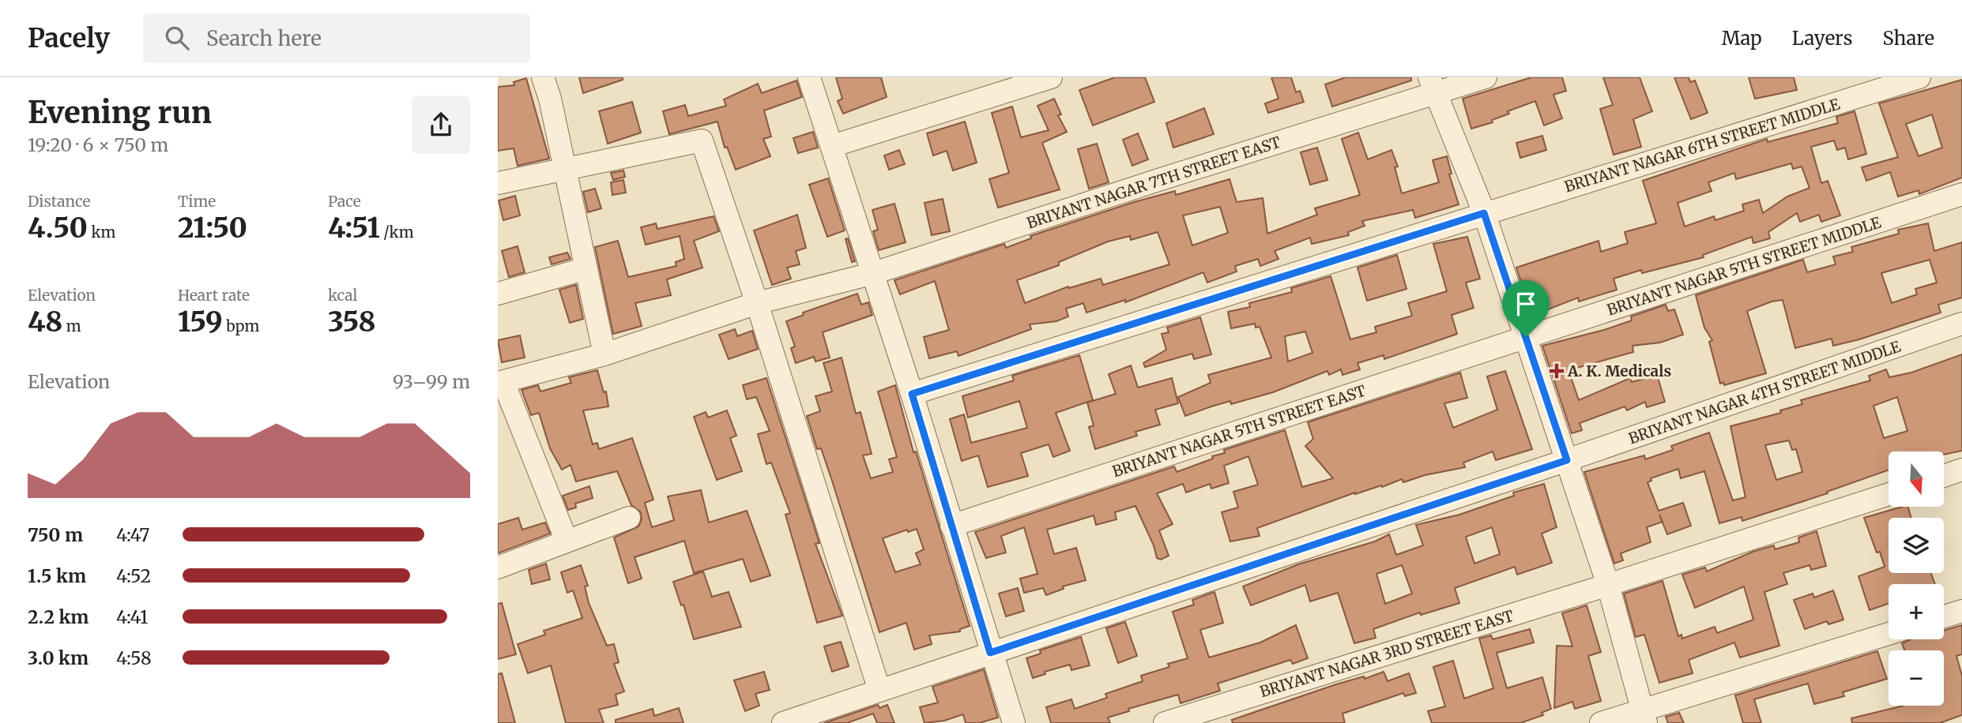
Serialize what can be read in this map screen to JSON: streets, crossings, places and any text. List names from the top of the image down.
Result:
{
  "streets": {
    "street": [
      "BRIYANT NAGAR 6TH STREET MIDDLE",
      "BRIYANT NAGAR 7TH STREET EAST",
      "BRIYANT NAGAR 5TH STREET MIDDLE",
      "BRIYANT NAGAR 4TH STREET MIDDLE",
      "BRIYANT NAGAR 5TH STREET EAST",
      "BRIYANT NAGAR 3RD STREET EAST"
    ]
  },
  "crossings": [
    ["BRIYANT NAGAR 5TH STREET MIDDLE", "BRIYANT NAGAR 5TH STREET EAST"]
  ],
  "places": {
    "health": ["A. K. Medicals"]
  },
  "north": "bottom",
  "page": {
    "header": "Pacely",
    "search": "Search here",
    "nav": ["Map", "Layers", "Share"],
    "heading": ["Evening run", "19:20 · 6 × 750 m"],
    "stats": [
      ["Distance", "4.50 km"],
      ["Time", "21:50"],
      ["Pace", "4:51 /km"],
      ["Elevation", "48 m"],
      ["Heart rate", "159 bpm"],
      ["kcal", "358"]
    ],
    "chart": ["Elevation", "93–99 m"],
    "map_buttons": ["+", "−"],
    "list": [
      {
        "name": "750 m",
        "note": "4:47"
      },
      {
        "name": "1.5 km",
        "note": "4:52"
      },
      {
        "name": "2.2 km",
        "note": "4:41"
      },
      {
        "name": "3.0 km",
        "note": "4:58"
      }
    ]
  }
}
